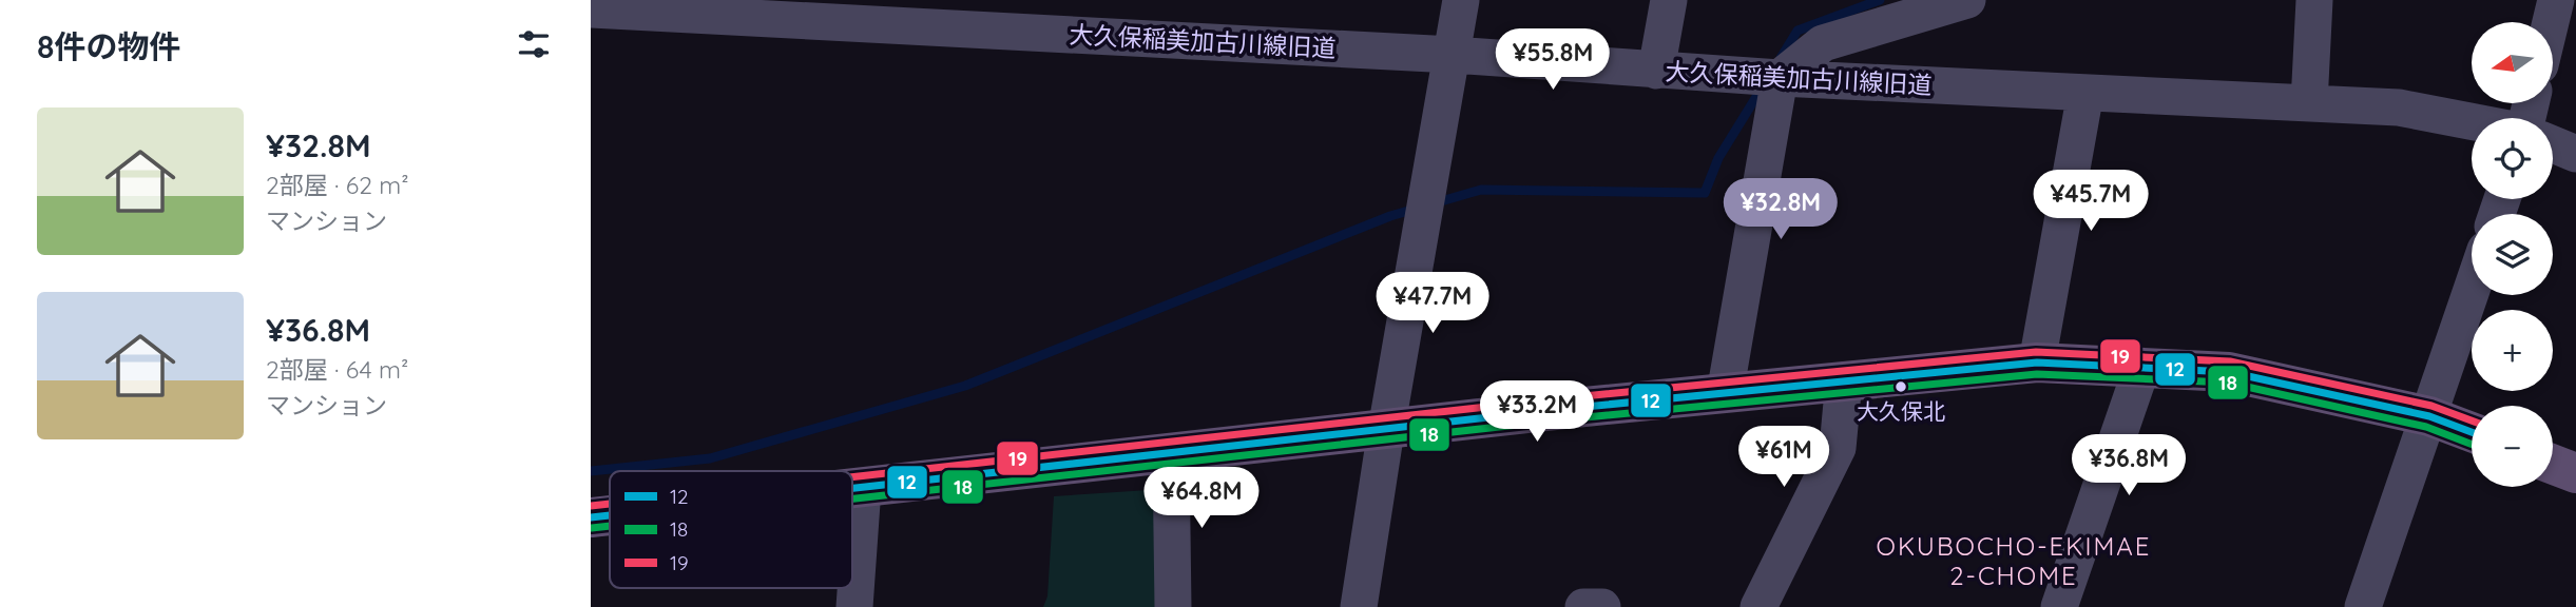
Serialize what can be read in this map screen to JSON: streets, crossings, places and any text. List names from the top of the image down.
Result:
{
  "streets": {
    "street": ["大久保稲美加古川線旧道"]
  },
  "districts": ["OKUBOCHO-EKIMAE 2-CHOME"],
  "places": ["大久保北"],
  "lines": ["transit line 19", "transit line 12", "transit line 18"],
  "legend": ["12", "18", "19"],
  "north": "left",
  "page": {
    "heading": "8件の物件",
    "map_buttons": ["+", "−"],
    "price": [
      "¥55.8M",
      "¥45.7M",
      "¥32.8M",
      "¥47.7M",
      "¥33.2M",
      "¥61M",
      "¥36.8M",
      "¥64.8M"
    ],
    "list": [
      {
        "name": "¥32.8M",
        "note": "2部屋 · 62 m² · マンション"
      },
      {
        "name": "¥36.8M",
        "note": "2部屋 · 64 m² · マンション"
      }
    ]
  }
}
